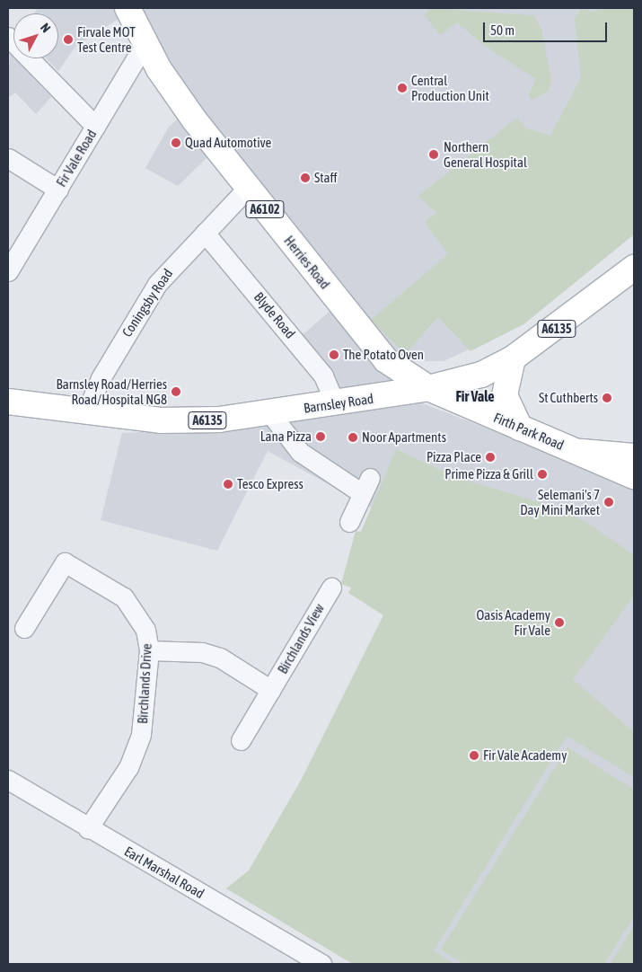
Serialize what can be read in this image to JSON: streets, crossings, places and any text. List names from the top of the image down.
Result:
{
  "streets": {
    "main road": [
      "A6102",
      "Herries Road",
      "A6135",
      "Barnsley Road",
      "Firth Park Road"
    ],
    "street": [
      "Fir Vale Road",
      "Coningsby Road",
      "Blyde Road",
      "Birchlands View",
      "Birchlands Drive",
      "Earl Marshal Road"
    ]
  },
  "crossings": [
    ["Fir Vale Road", "Herries Road"],
    ["A6102", "Firth Park Road"],
    ["Herries Road", "Coningsby Road"],
    ["Herries Road", "Barnsley Road"],
    ["Herries Road", "Firth Park Road"],
    ["Coningsby Road", "Blyde Road"],
    ["Coningsby Road", "Barnsley Road"],
    ["Blyde Road", "Barnsley Road"],
    ["Barnsley Road", "Firth Park Road"],
    ["Birchlands View", "Birchlands Drive"],
    ["Birchlands Drive", "Earl Marshal Road"]
  ],
  "districts": ["Fir Vale"],
  "places": [
    "Firvale MOT Test Centre",
    "Central Production Unit",
    "Quad Automotive",
    "Northern General Hospital",
    "Staff",
    "The Potato Oven",
    "Barnsley Road/Herries Road/Hospital NG8",
    "St Cuthberts",
    "Lana Pizza",
    "Noor Apartments",
    "Pizza Place",
    "Prime Pizza & Grill",
    "Tesco Express",
    "Selemani's 7 Day Mini Market",
    "Oasis Academy Fir Vale",
    "Fir Vale Academy"
  ],
  "scale_bar": "50 m",
  "north": "top right"
}
